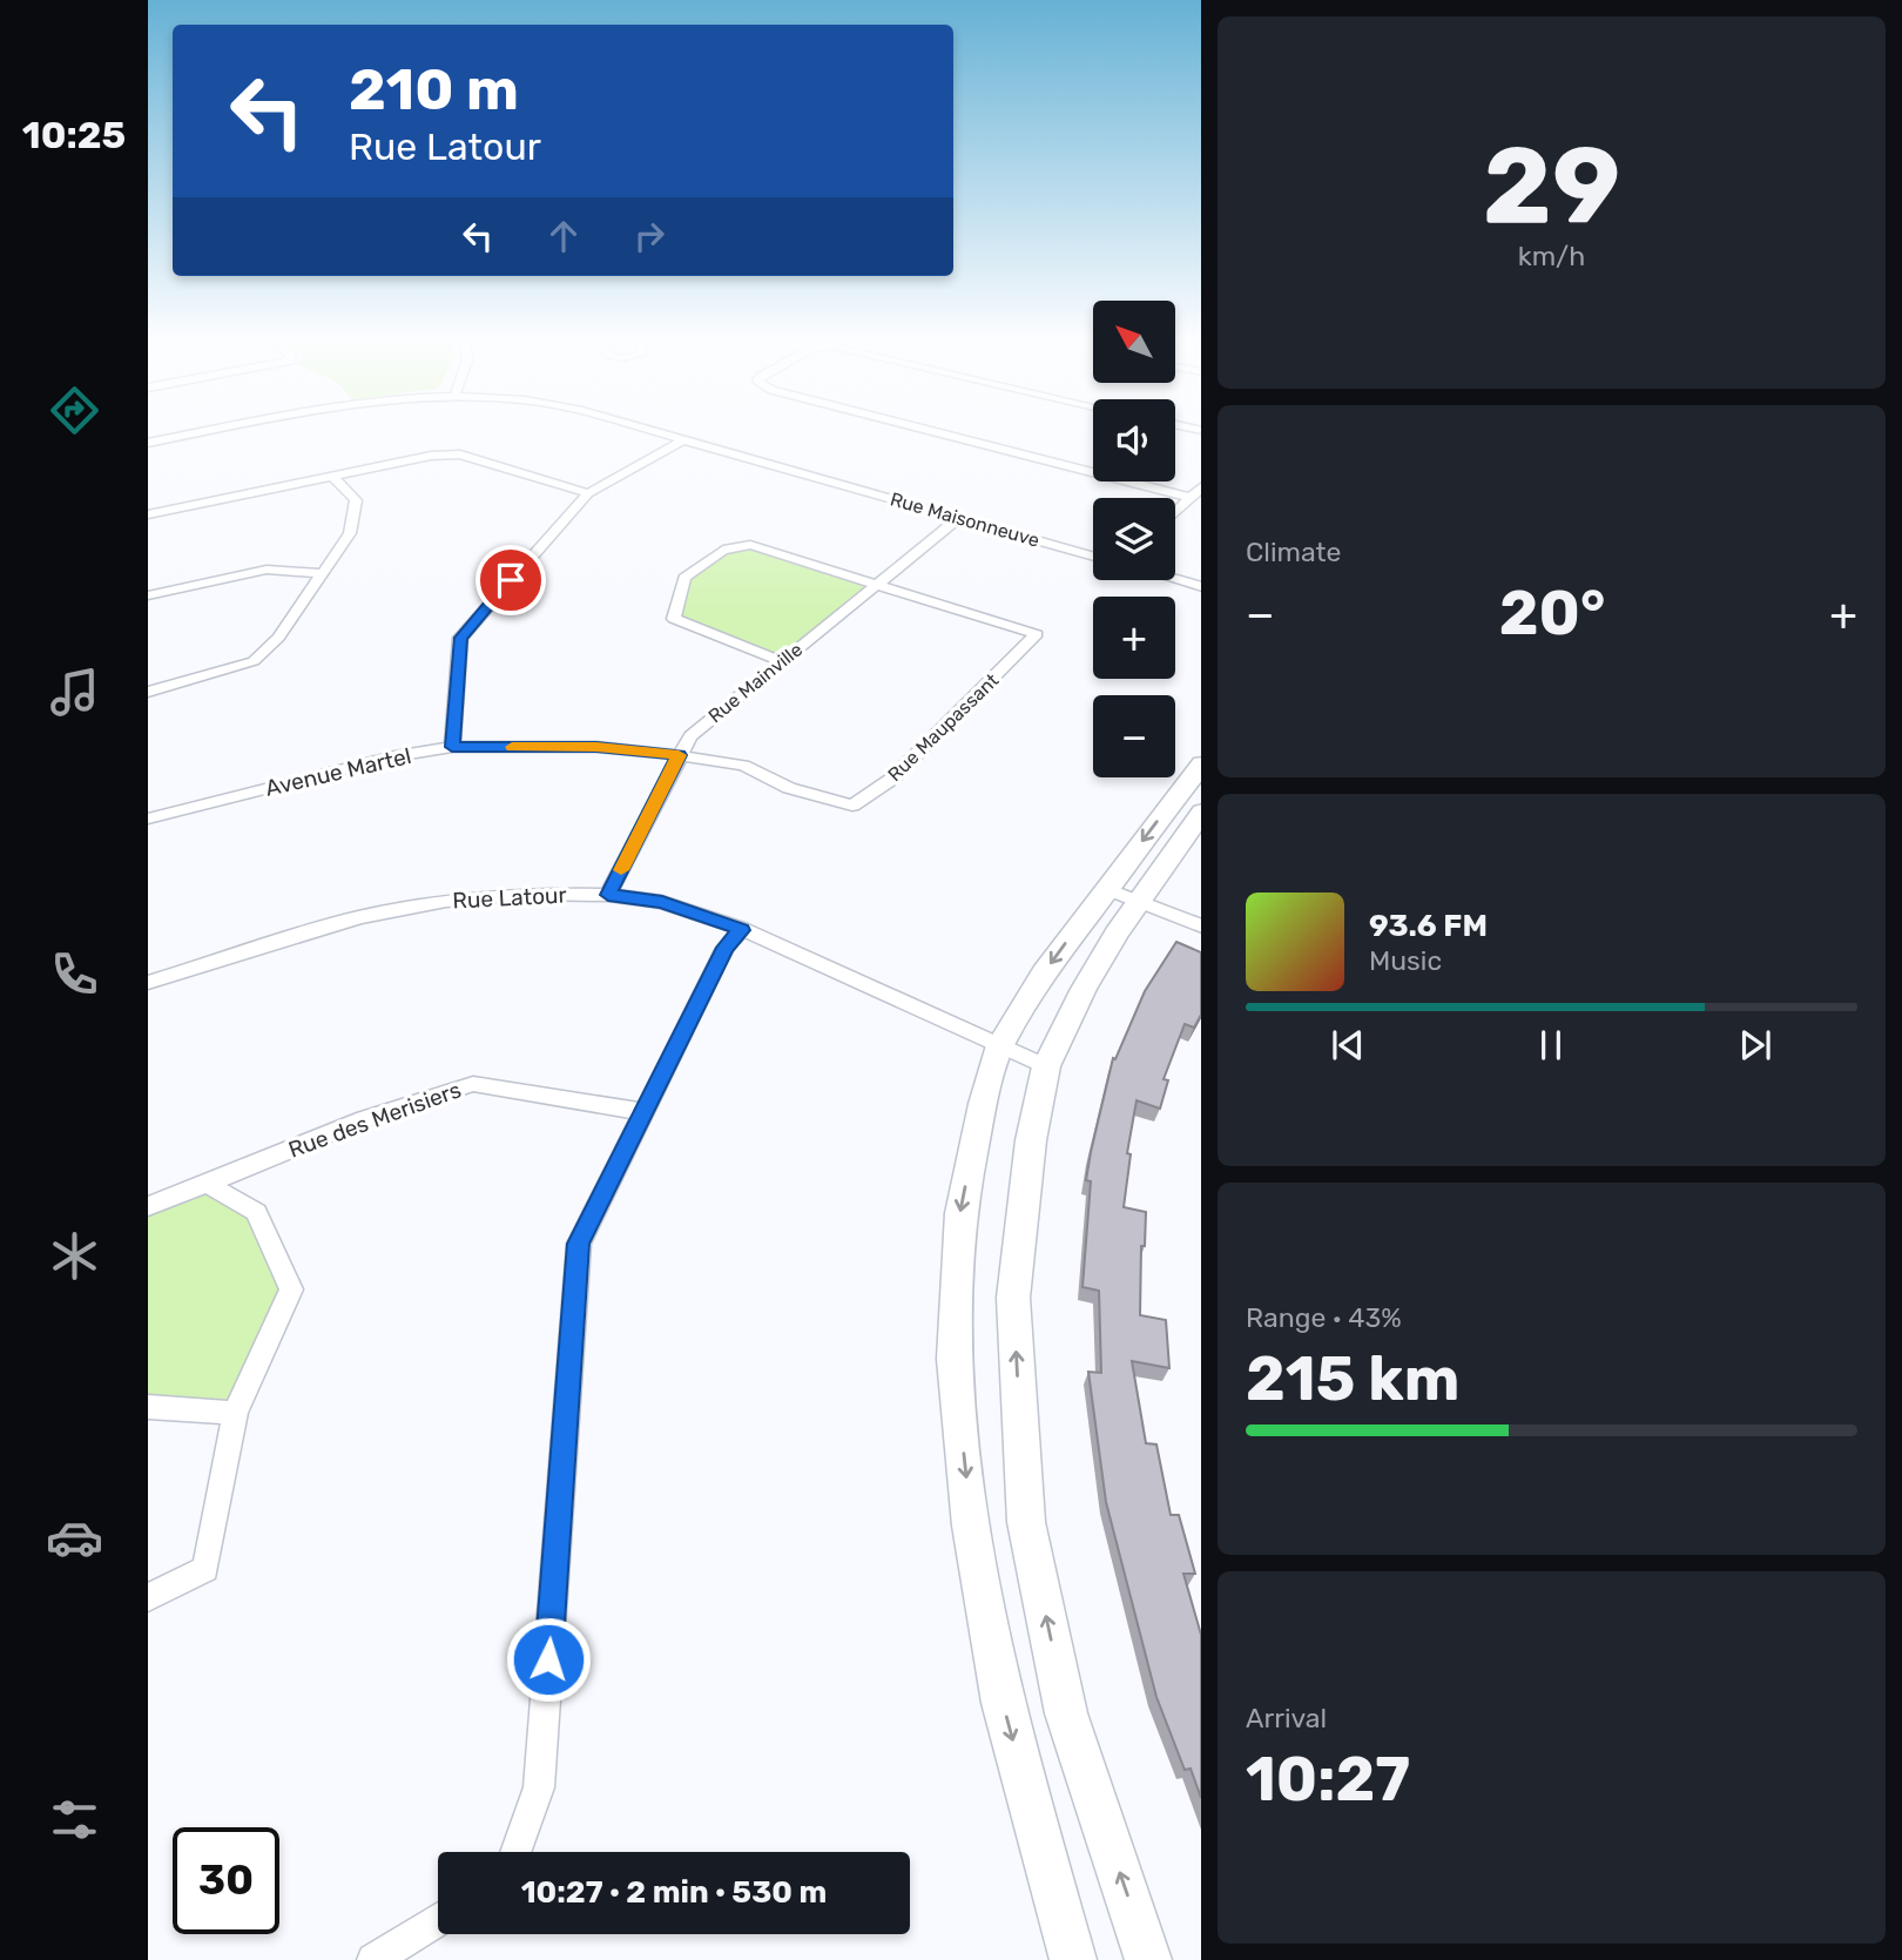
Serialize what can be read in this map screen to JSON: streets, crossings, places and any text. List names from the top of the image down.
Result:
{
  "streets": {
    "street": [
      "Rue Maisonneuve",
      "Rue Mainville",
      "Rue Maupassant",
      "Avenue Martel",
      "Rue Latour",
      "Rue des Merisiers"
    ]
  },
  "crossings": [
    ["Rue Maisonneuve", "Rue Mainville"],
    ["Rue Mainville", "Rue Maupassant"],
    ["Rue Mainville", "Avenue Martel"],
    ["Rue Mainville", "Rue Latour"],
    ["Rue Maupassant", "Avenue Martel"]
  ],
  "north": "top left",
  "page": {
    "tabs": "10:25",
    "tile": [
      ["29", "km/h"],
      "Climate",
      ["Range · 43%", "215 km"],
      ["Arrival", "10:27"]
    ],
    "turn": ["210 m", "Rue Latour"],
    "map_buttons": ["+", "−"],
    "heat": ["−", "20°", "+"],
    "song": ["93.6 FM", "Music"],
    "limit": "30",
    "trip": "10:27 · 2 min · 530 m"
  }
}
